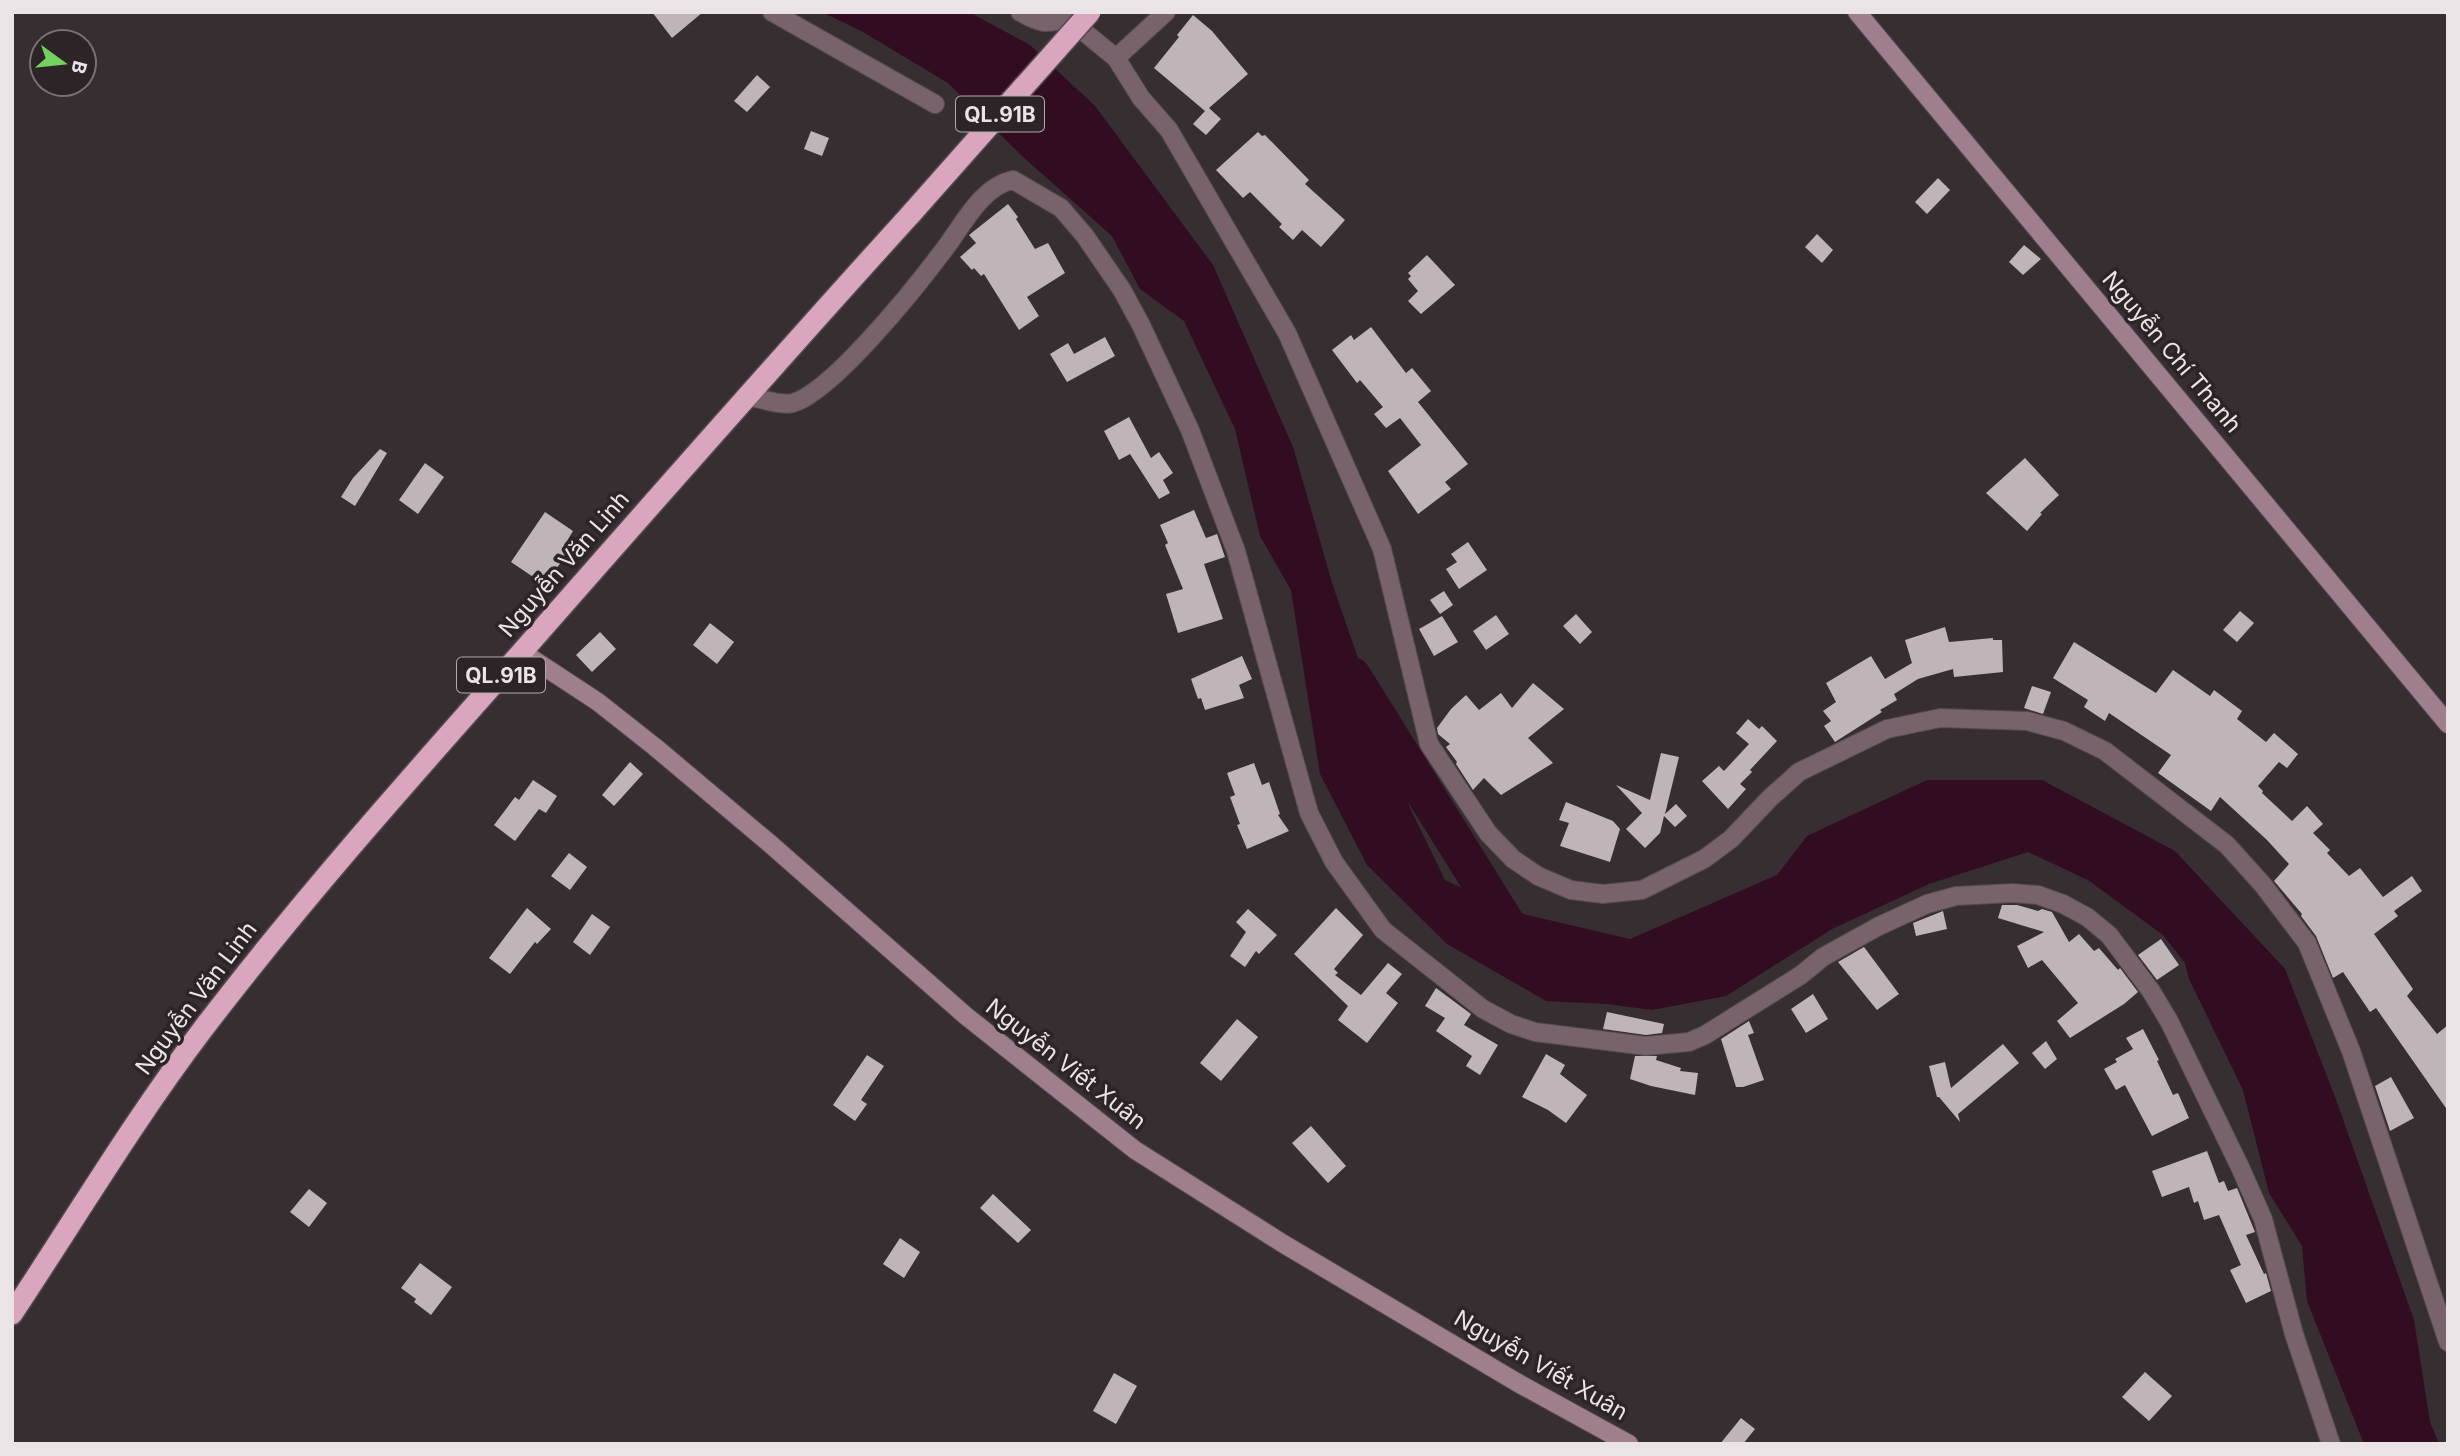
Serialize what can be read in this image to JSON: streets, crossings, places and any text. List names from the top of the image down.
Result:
{
  "streets": {
    "highway": ["QL.91B", "Nguyễn Văn Linh"],
    "street": ["Nguyễn Chí Thanh", "Nguyễn Viết Xuân"]
  },
  "crossings": [
    ["Nguyễn Văn Linh", "Nguyễn Viết Xuân"]
  ],
  "north": "right"
}
